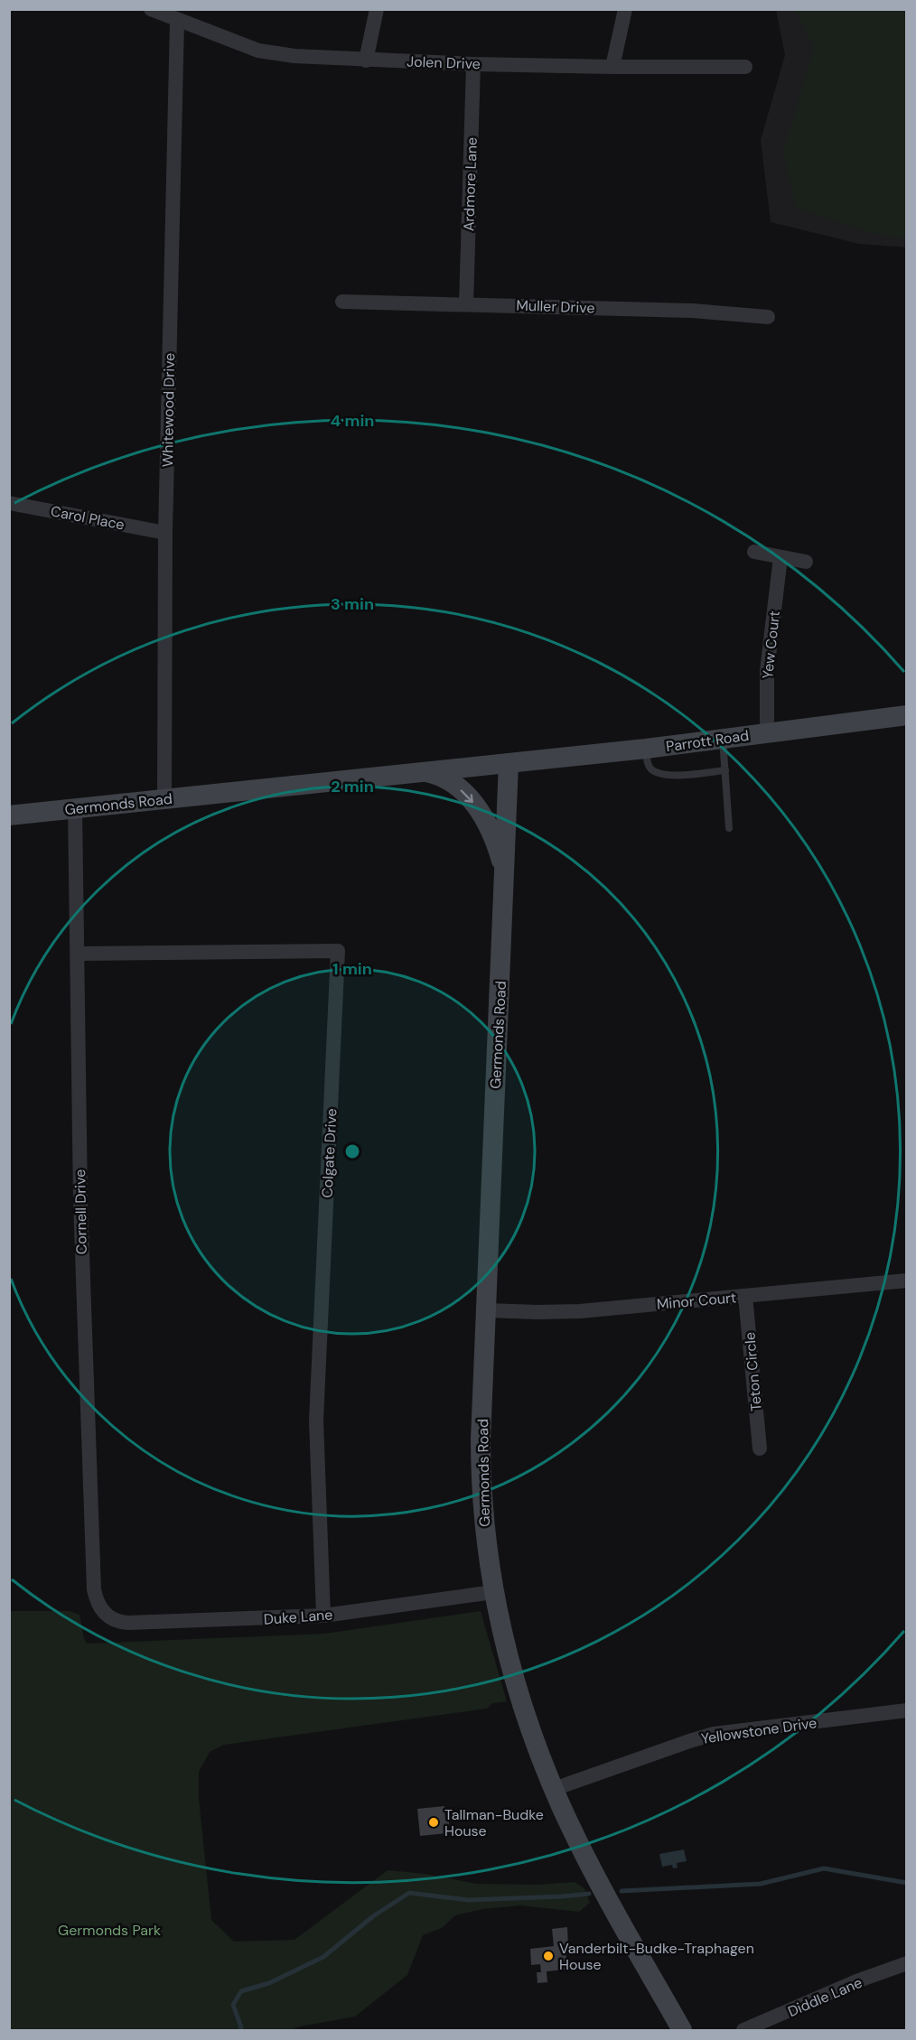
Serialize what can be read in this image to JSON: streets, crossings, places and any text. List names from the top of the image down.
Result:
{
  "streets": {
    "street": [
      "Jolen Drive",
      "Ardmore Lane",
      "Muller Drive",
      "Whitewood Drive",
      "Carol Place",
      "Yew Court",
      "Parrott Road",
      "Germonds Road",
      "Colgate Drive",
      "Cornell Drive",
      "Minor Court",
      "Teton Circle",
      "Duke Lane",
      "Yellowstone Drive",
      "Diddle Lane"
    ]
  },
  "crossings": [
    ["Jolen Drive", "Ardmore Lane"],
    ["Jolen Drive", "Whitewood Drive"],
    ["Ardmore Lane", "Muller Drive"],
    ["Whitewood Drive", "Carol Place"],
    ["Whitewood Drive", "Germonds Road"],
    ["Yew Court", "Parrott Road"],
    ["Parrott Road", "Germonds Road"],
    ["Germonds Road", "Cornell Drive"],
    ["Germonds Road", "Minor Court"],
    ["Germonds Road", "Duke Lane"],
    ["Germonds Road", "Yellowstone Drive"],
    ["Colgate Drive", "Cornell Drive"],
    ["Colgate Drive", "Duke Lane"],
    ["Cornell Drive", "Duke Lane"],
    ["Minor Court", "Teton Circle"]
  ],
  "parks": ["Germonds Park"],
  "places": ["Tallman-Budke House", "Vanderbilt-Budke-Traphagen House"],
  "rings": [
    "4 min",
    "3 min",
    "2 min",
    "1 min"
  ]
}
